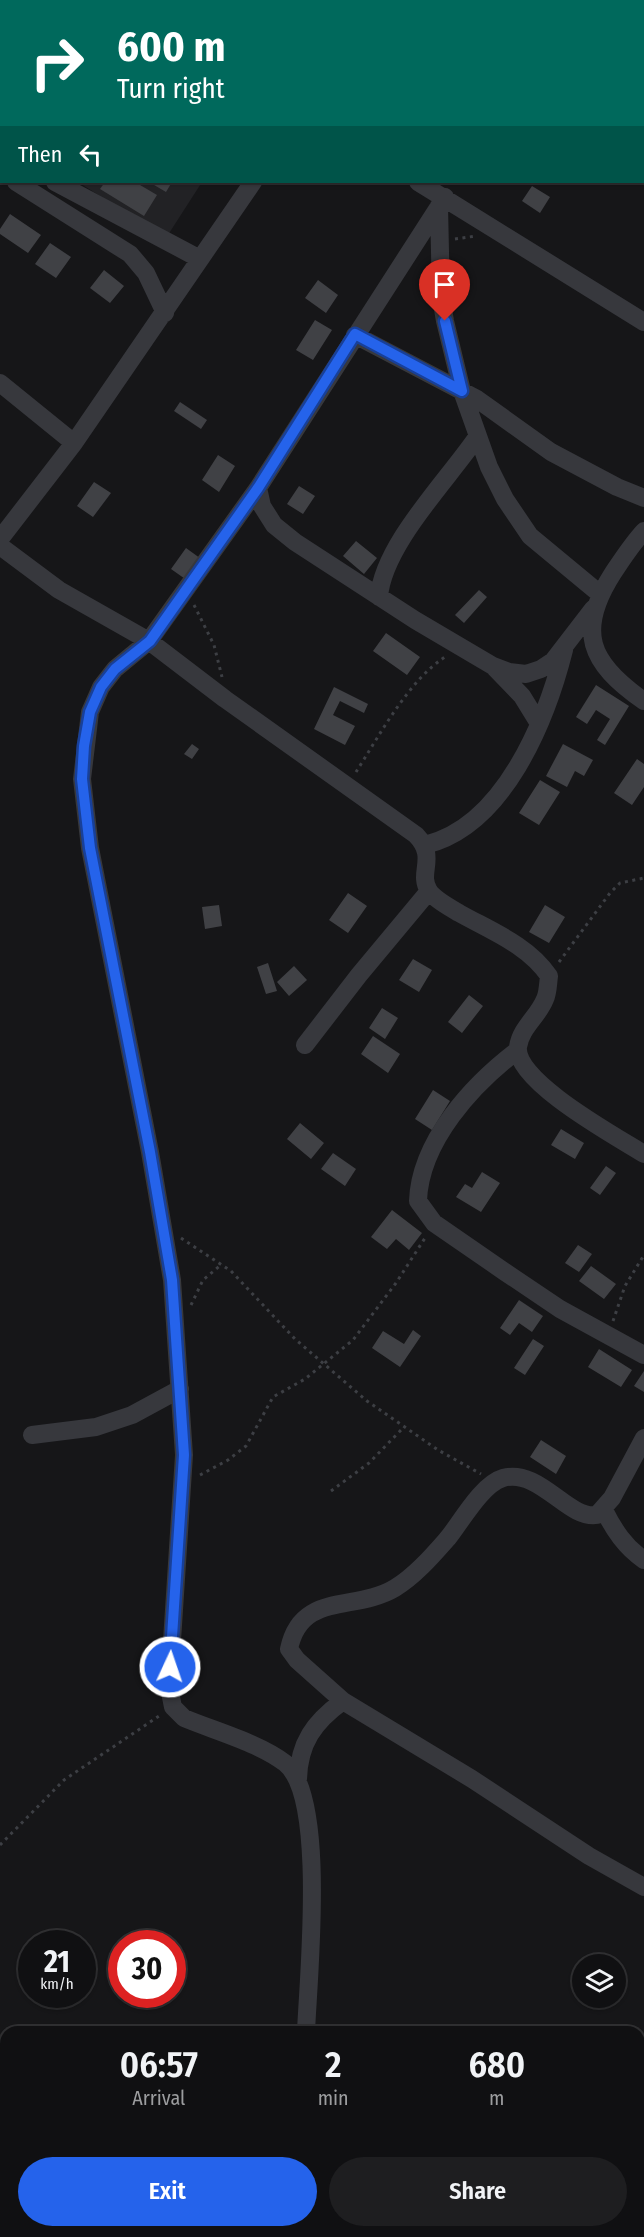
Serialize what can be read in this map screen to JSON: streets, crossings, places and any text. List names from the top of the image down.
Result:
{
  "page": {
    "turn": ["600 m", "Turn right"],
    "then": "Then",
    "speed": "21 km/h",
    "limit": "30",
    "eta": [
      "06:57",
      "Arrival",
      "2",
      "min",
      "680",
      "m"
    ],
    "buttons": ["Exit", "Share"]
  }
}
